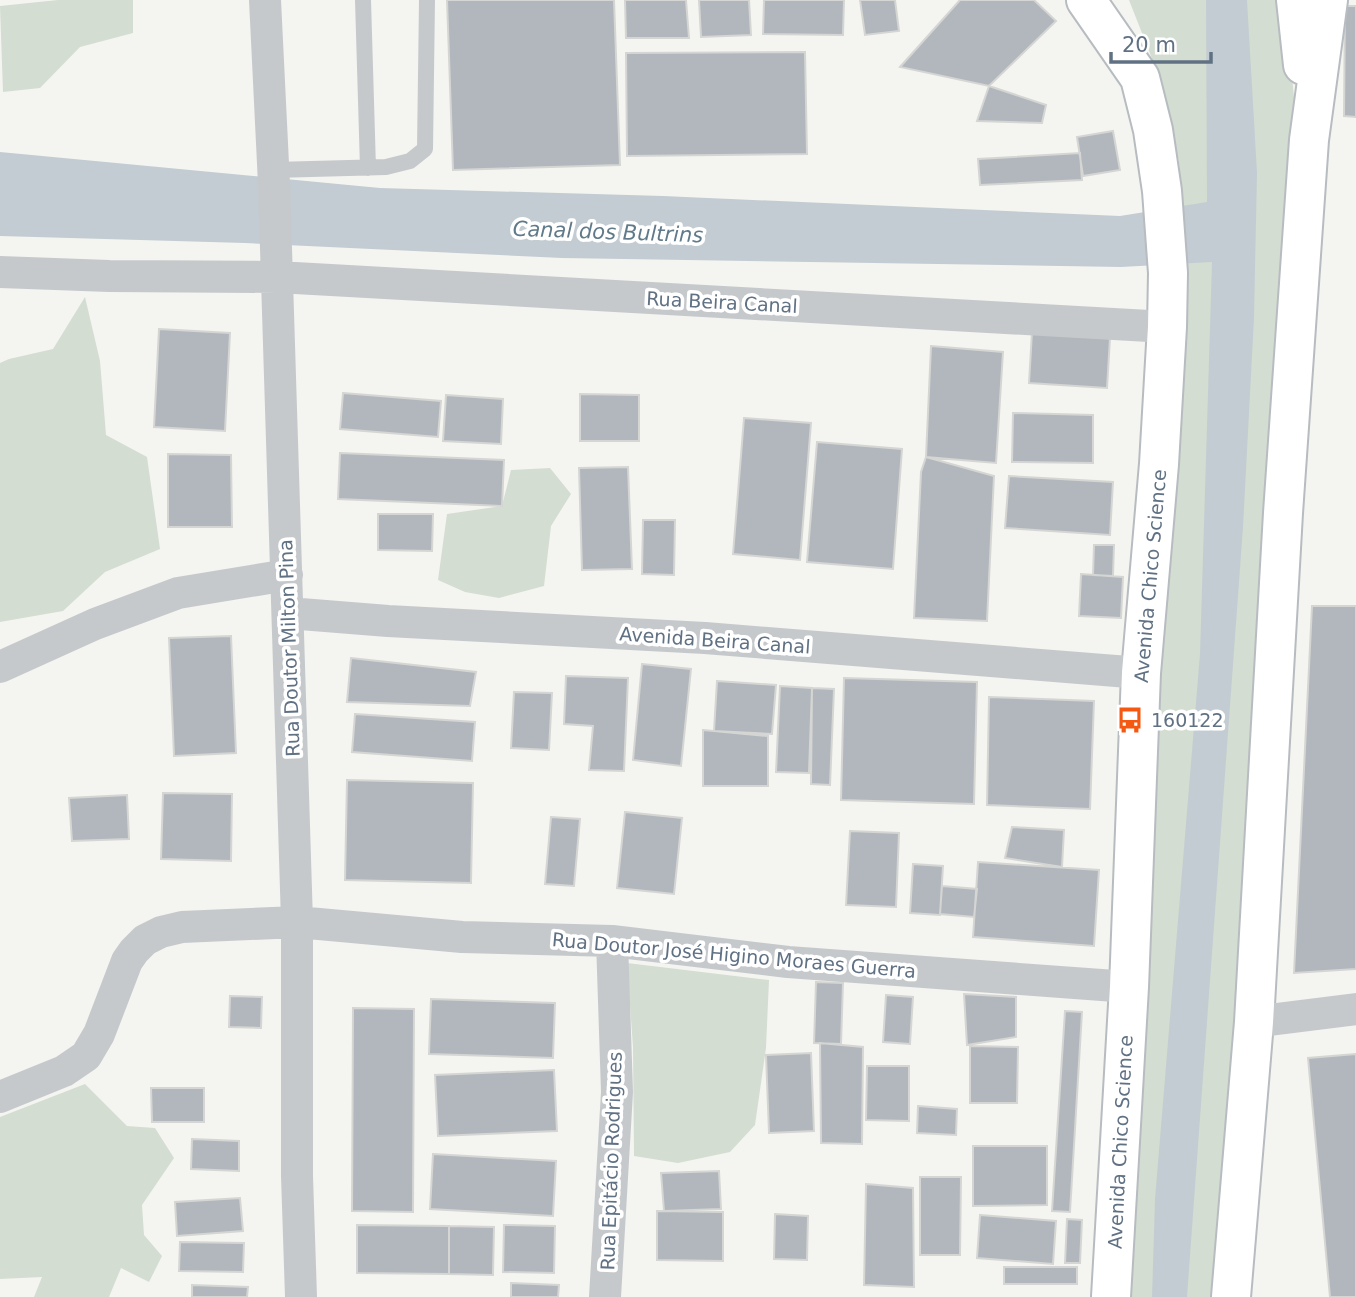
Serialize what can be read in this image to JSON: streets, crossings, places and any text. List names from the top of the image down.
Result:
{
  "streets": {
    "main road": ["Avenida Chico Science"],
    "street": [
      "Rua Beira Canal",
      "Avenida Beira Canal",
      "Rua Doutor Milton Pina",
      "Rua Doutor José Higino Moraes Guerra",
      "Rua Epitácio Rodrigues"
    ]
  },
  "crossings": [
    ["Rua Beira Canal", "Avenida Chico Science"],
    ["Rua Beira Canal", "Rua Doutor Milton Pina"],
    ["Avenida Chico Science", "Avenida Beira Canal"],
    ["Avenida Chico Science", "Rua Doutor José Higino Moraes Guerra"],
    ["Avenida Beira Canal", "Rua Doutor Milton Pina"],
    ["Rua Doutor Milton Pina", "Rua Doutor José Higino Moraes Guerra"],
    ["Rua Doutor José Higino Moraes Guerra", "Rua Epitácio Rodrigues"]
  ],
  "water": ["Canal dos Bultrins"],
  "places": {
    "bus stop": ["160122"]
  },
  "scale_bar": "20 m"
}
